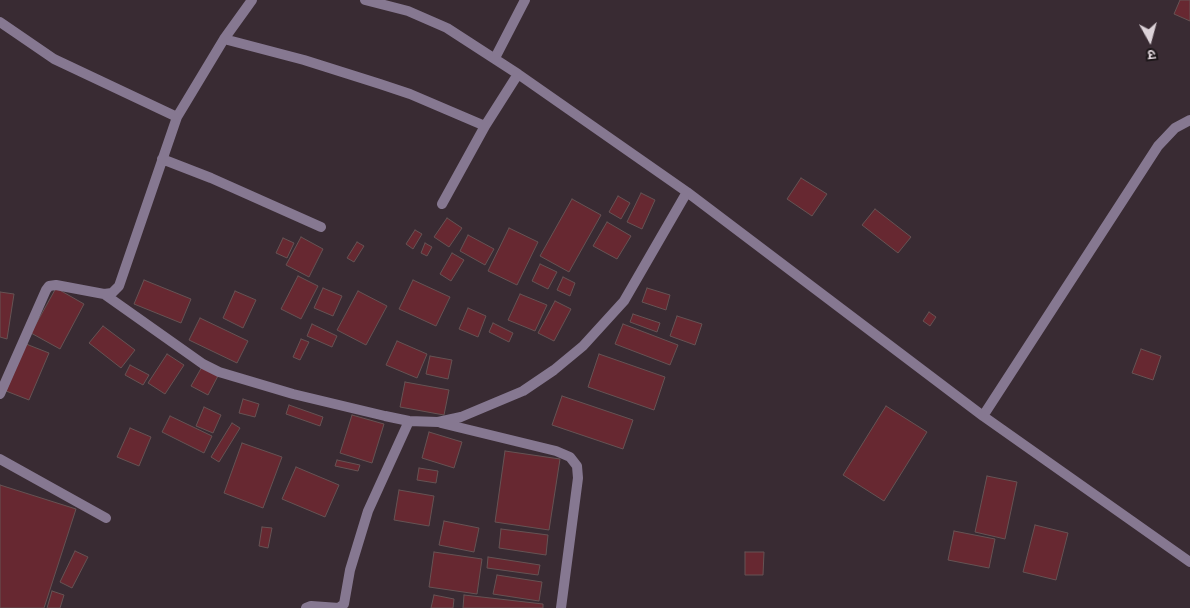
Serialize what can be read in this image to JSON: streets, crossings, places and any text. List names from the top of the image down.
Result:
{
  "north": "bottom"
}
